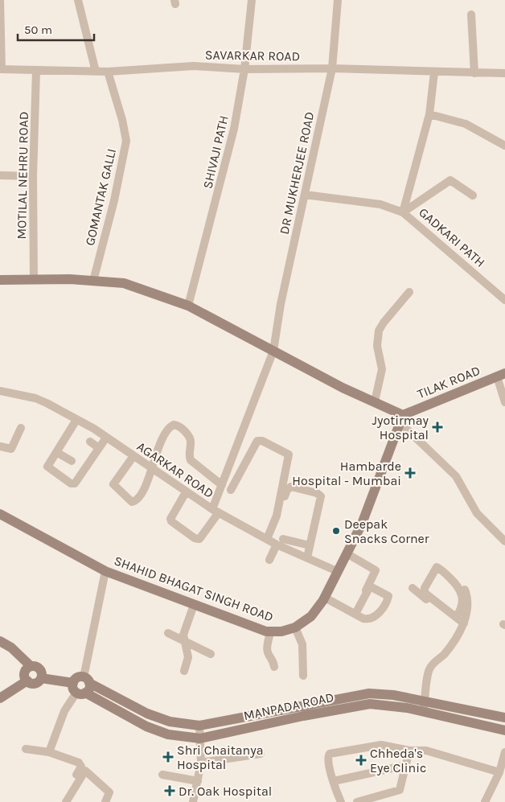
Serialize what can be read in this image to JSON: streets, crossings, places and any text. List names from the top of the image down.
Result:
{
  "streets": {
    "street": [
      "SAVARKAR ROAD",
      "SHIVAJI PATH",
      "DR MUKHERJEE ROAD",
      "MOTILAL NEHRU ROAD",
      "GOMANTAK GALLI",
      "GADKARI PATH",
      "TILAK ROAD",
      "AGARKAR ROAD",
      "SHAHID BHAGAT SINGH ROAD",
      "MANPADA ROAD"
    ]
  },
  "crossings": [
    ["SAVARKAR ROAD", "SHIVAJI PATH"],
    ["SAVARKAR ROAD", "DR MUKHERJEE ROAD"],
    ["SAVARKAR ROAD", "MOTILAL NEHRU ROAD"],
    ["SAVARKAR ROAD", "GOMANTAK GALLI"],
    ["DR MUKHERJEE ROAD", "GADKARI PATH"],
    ["DR MUKHERJEE ROAD", "AGARKAR ROAD"],
    ["TILAK ROAD", "SHAHID BHAGAT SINGH ROAD"],
    ["AGARKAR ROAD", "SHAHID BHAGAT SINGH ROAD"]
  ],
  "places": {
    "health": [
      "Jyotirmay Hospital",
      "Hambarde Hospital - Mumbai",
      "Shri Chaitanya Hospital",
      "Chheda's Eye Clinic",
      "Dr. Oak Hospital"
    ],
    "other": ["Deepak Snacks Corner"]
  },
  "scale_bar": "50 m"
}
